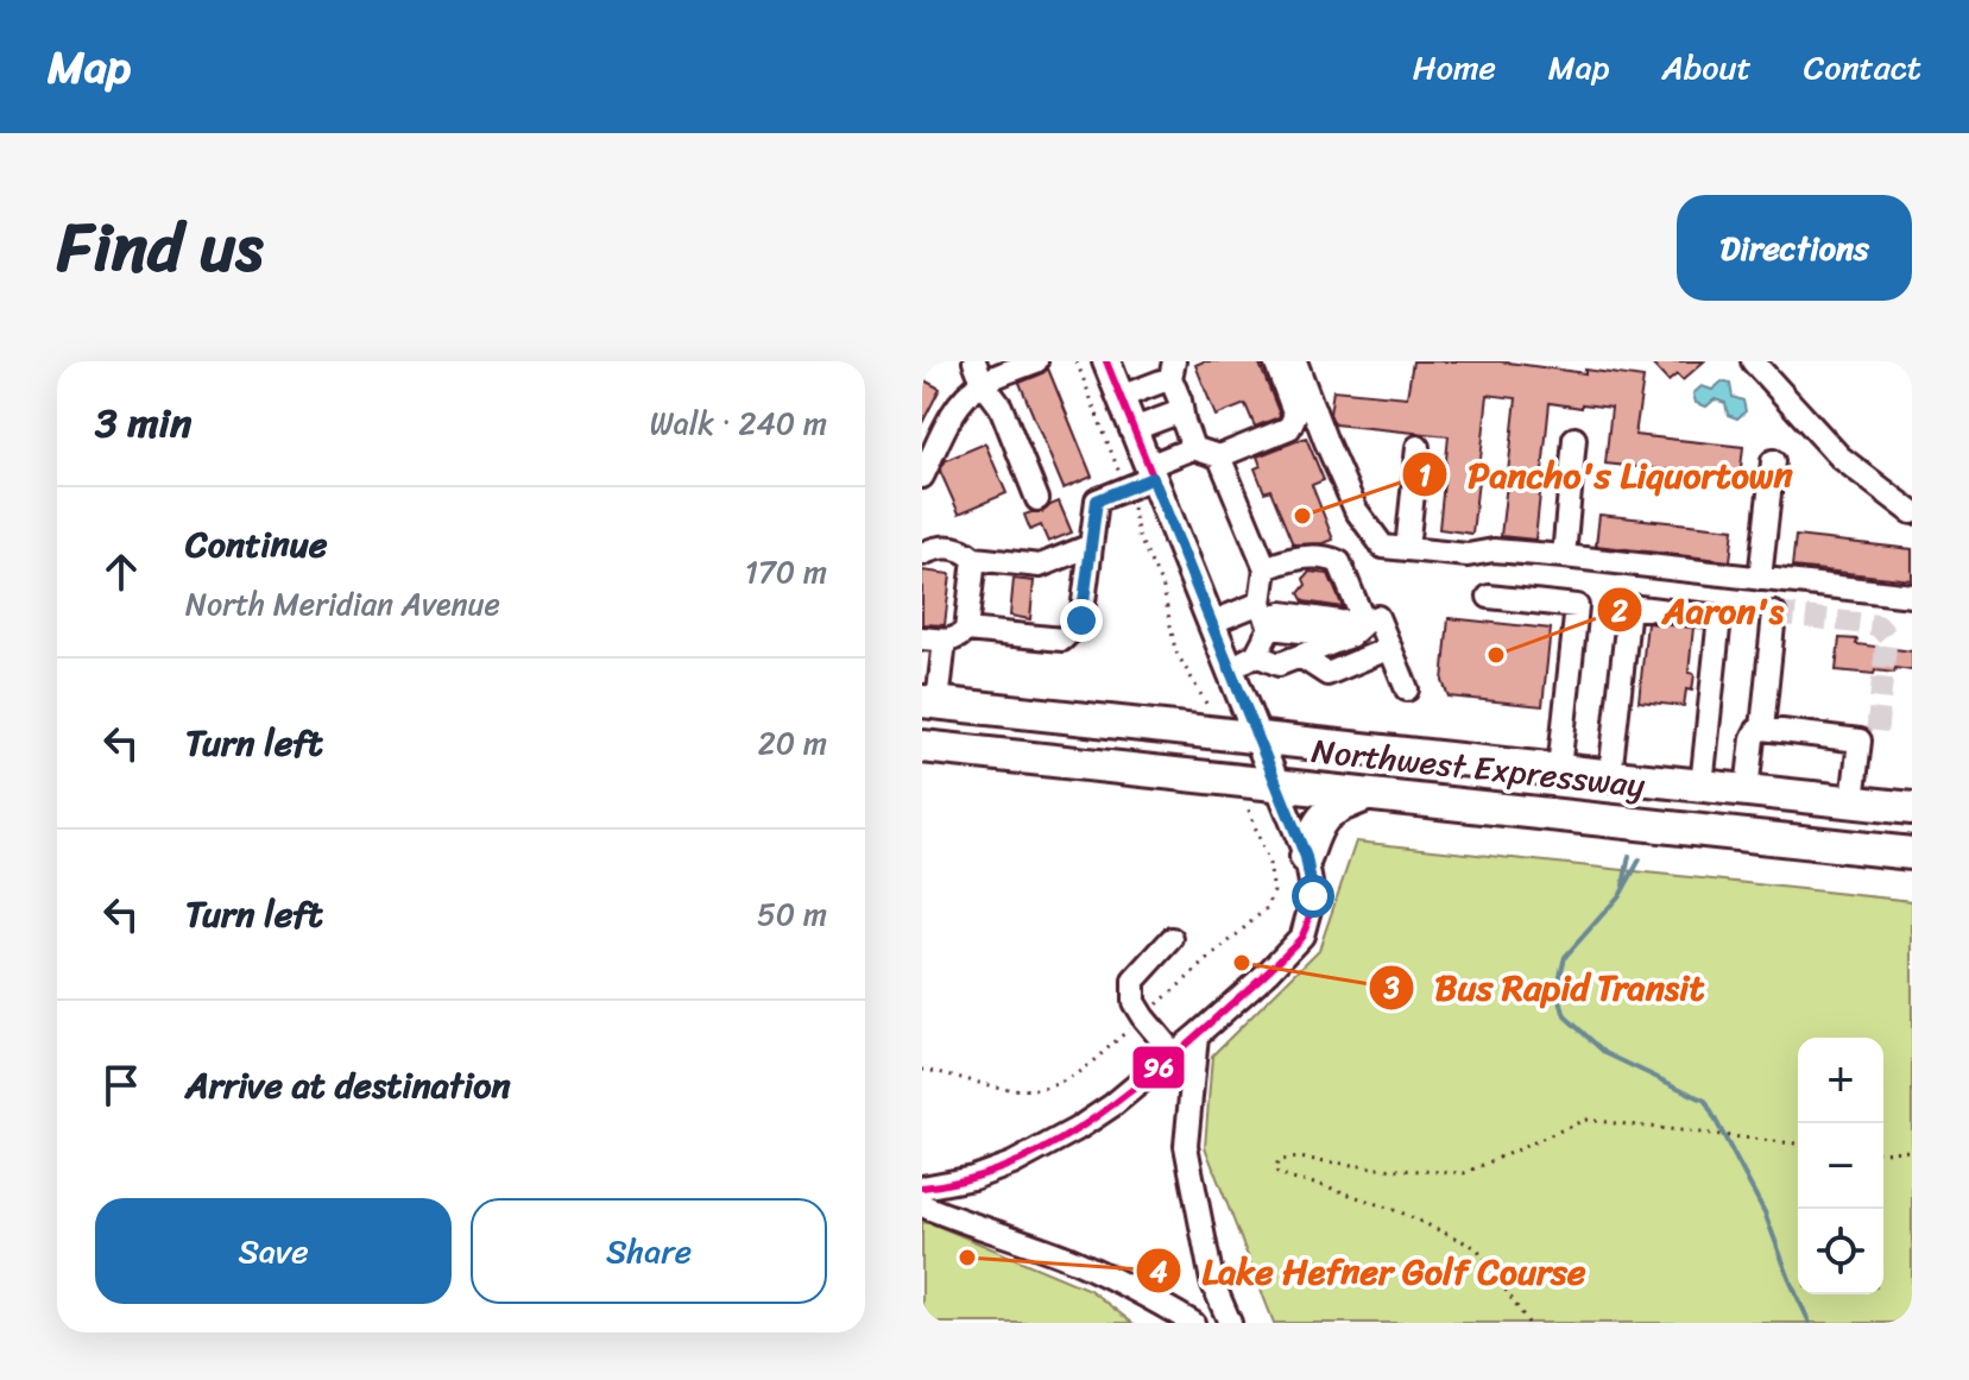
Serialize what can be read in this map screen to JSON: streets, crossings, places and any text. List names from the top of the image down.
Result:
{
  "streets": {
    "highway": ["Northwest Expressway"]
  },
  "places": [
    "Pancho's Liquortown",
    "Aaron's",
    "Bus Rapid Transit",
    "Lake Hefner Golf Course"
  ],
  "lines": ["transit line 96"],
  "page": {
    "header": "Map",
    "nav": [
      "Home",
      "Map",
      "About",
      "Contact"
    ],
    "title": "Find us",
    "buttons": [
      "Directions",
      ["Save", "Share"]
    ],
    "heading": ["3 min", "Walk · 240 m"],
    "list": [
      ["Continue", "North Meridian Avenue", "170 m"],
      ["Turn left", "20 m"],
      ["Turn left", "50 m"],
      "Arrive at destination"
    ],
    "map_buttons": ["+", "−"]
  }
}
